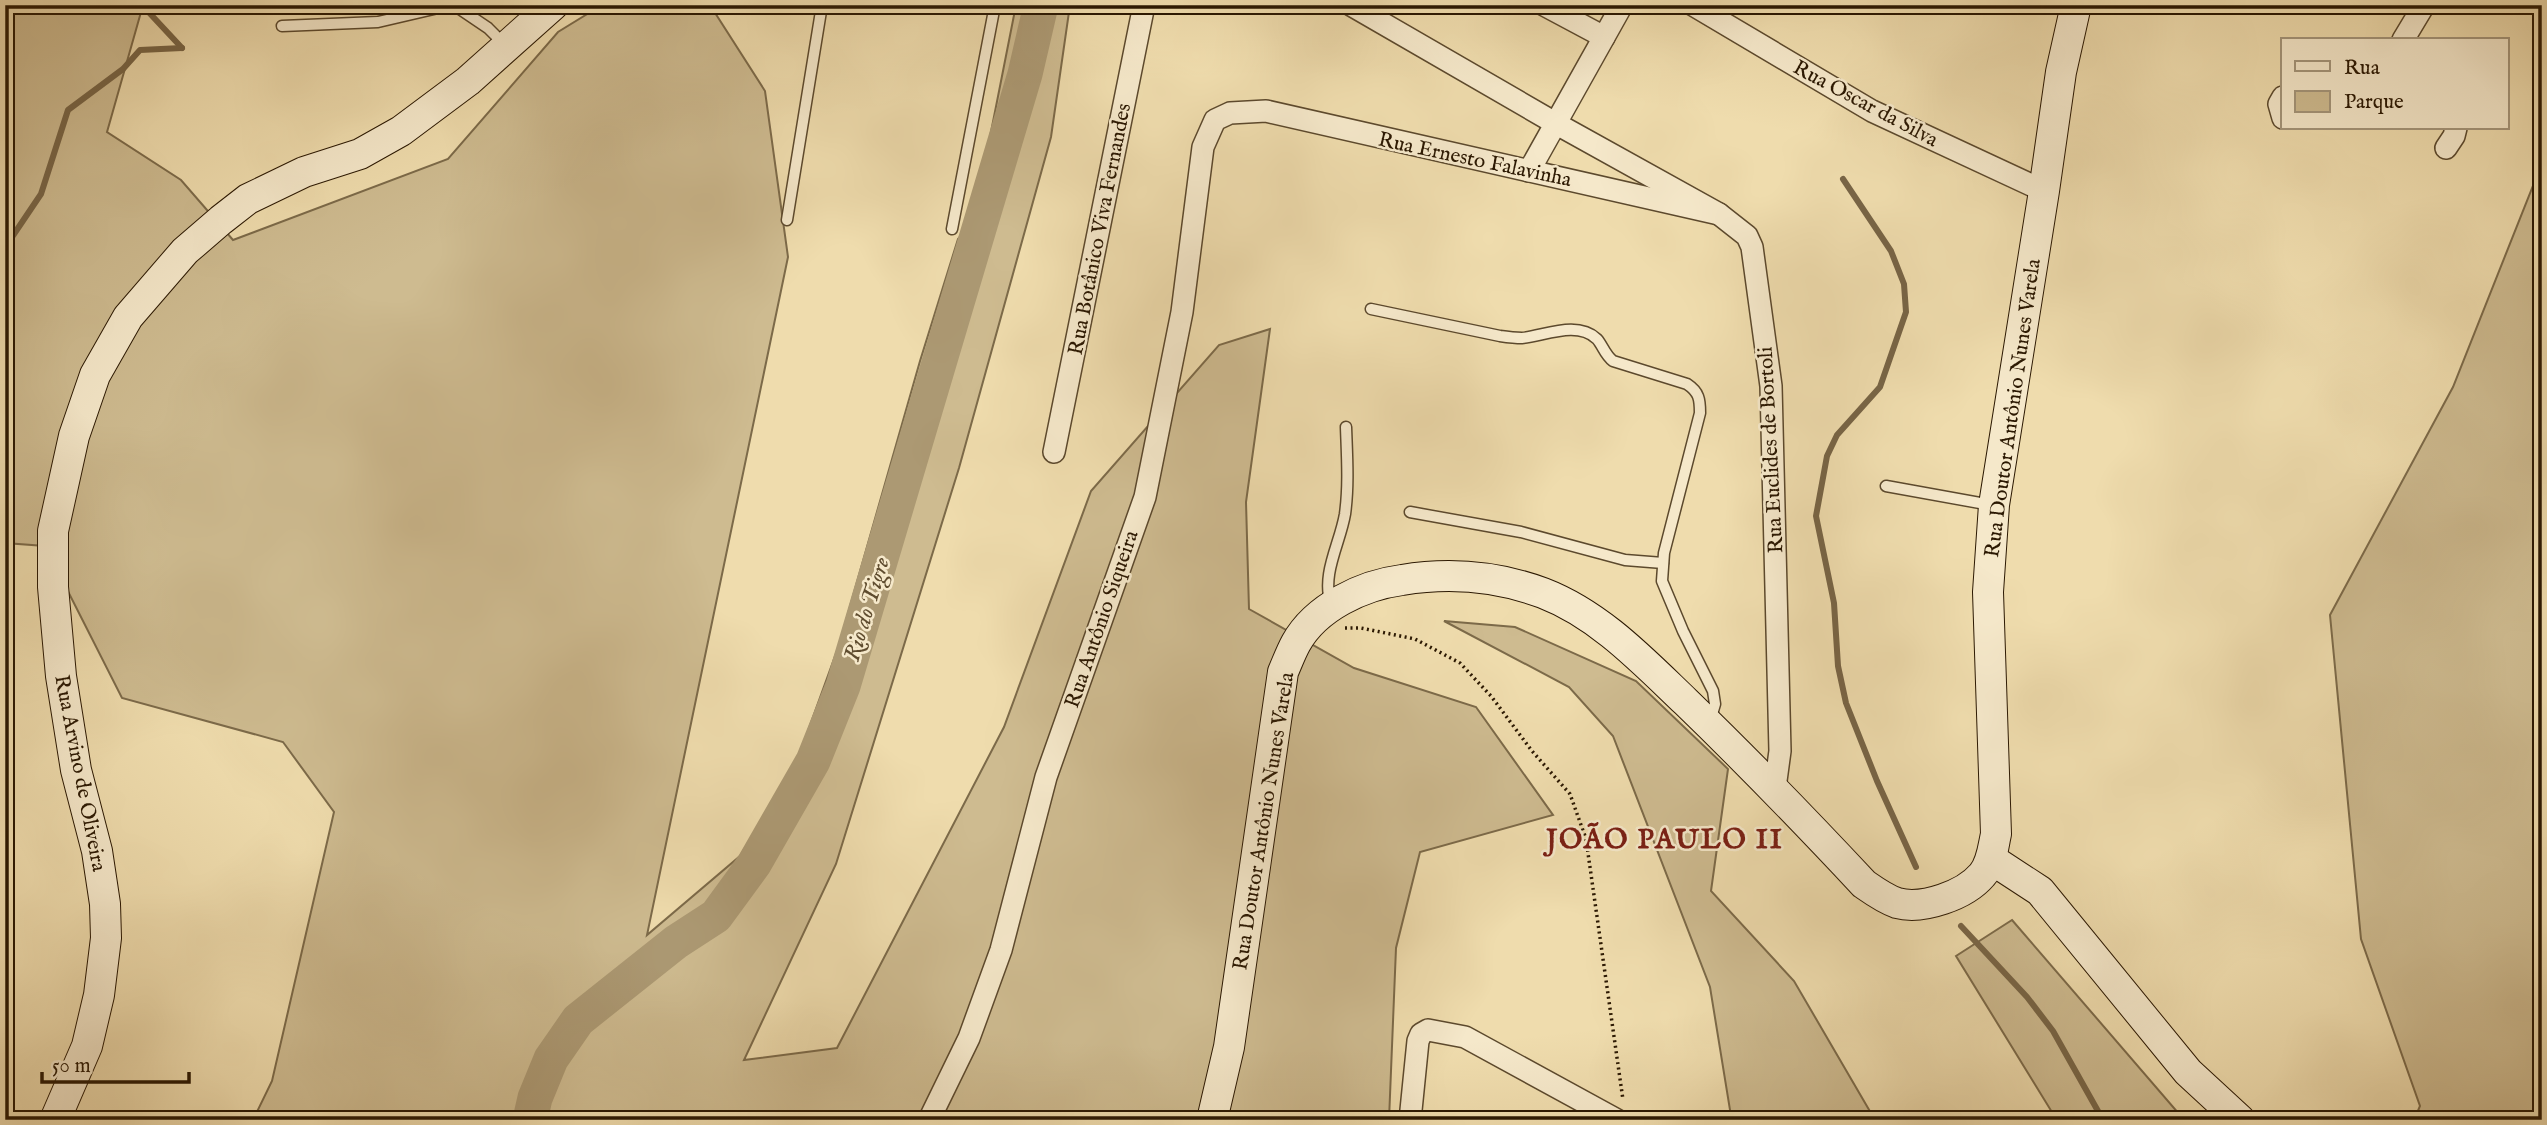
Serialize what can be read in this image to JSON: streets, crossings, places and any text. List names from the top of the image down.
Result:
{
  "streets": {
    "street": [
      "Rua Oscar da Silva",
      "Rua Ernesto Falavinha",
      "Rua Botânico Viva Fernandes",
      "Rua Doutor Antônio Nunes Varela",
      "Rua Euclides de Bortoli",
      "Rua Antônio Siqueira",
      "Rua Arvino de Oliveira"
    ]
  },
  "crossings": [
    ["Rua Oscar da Silva", "Rua Doutor Antônio Nunes Varela"],
    ["Rua Ernesto Falavinha", "Rua Euclides de Bortoli"],
    ["Rua Ernesto Falavinha", "Rua Antônio Siqueira"],
    ["Rua Doutor Antônio Nunes Varela", "Rua Euclides de Bortoli"]
  ],
  "districts": ["JOÃO PAULO II"],
  "water": ["Rio do Tigre"],
  "legend": ["Rua", "Parque"],
  "scale_bar": "50 m"
}
